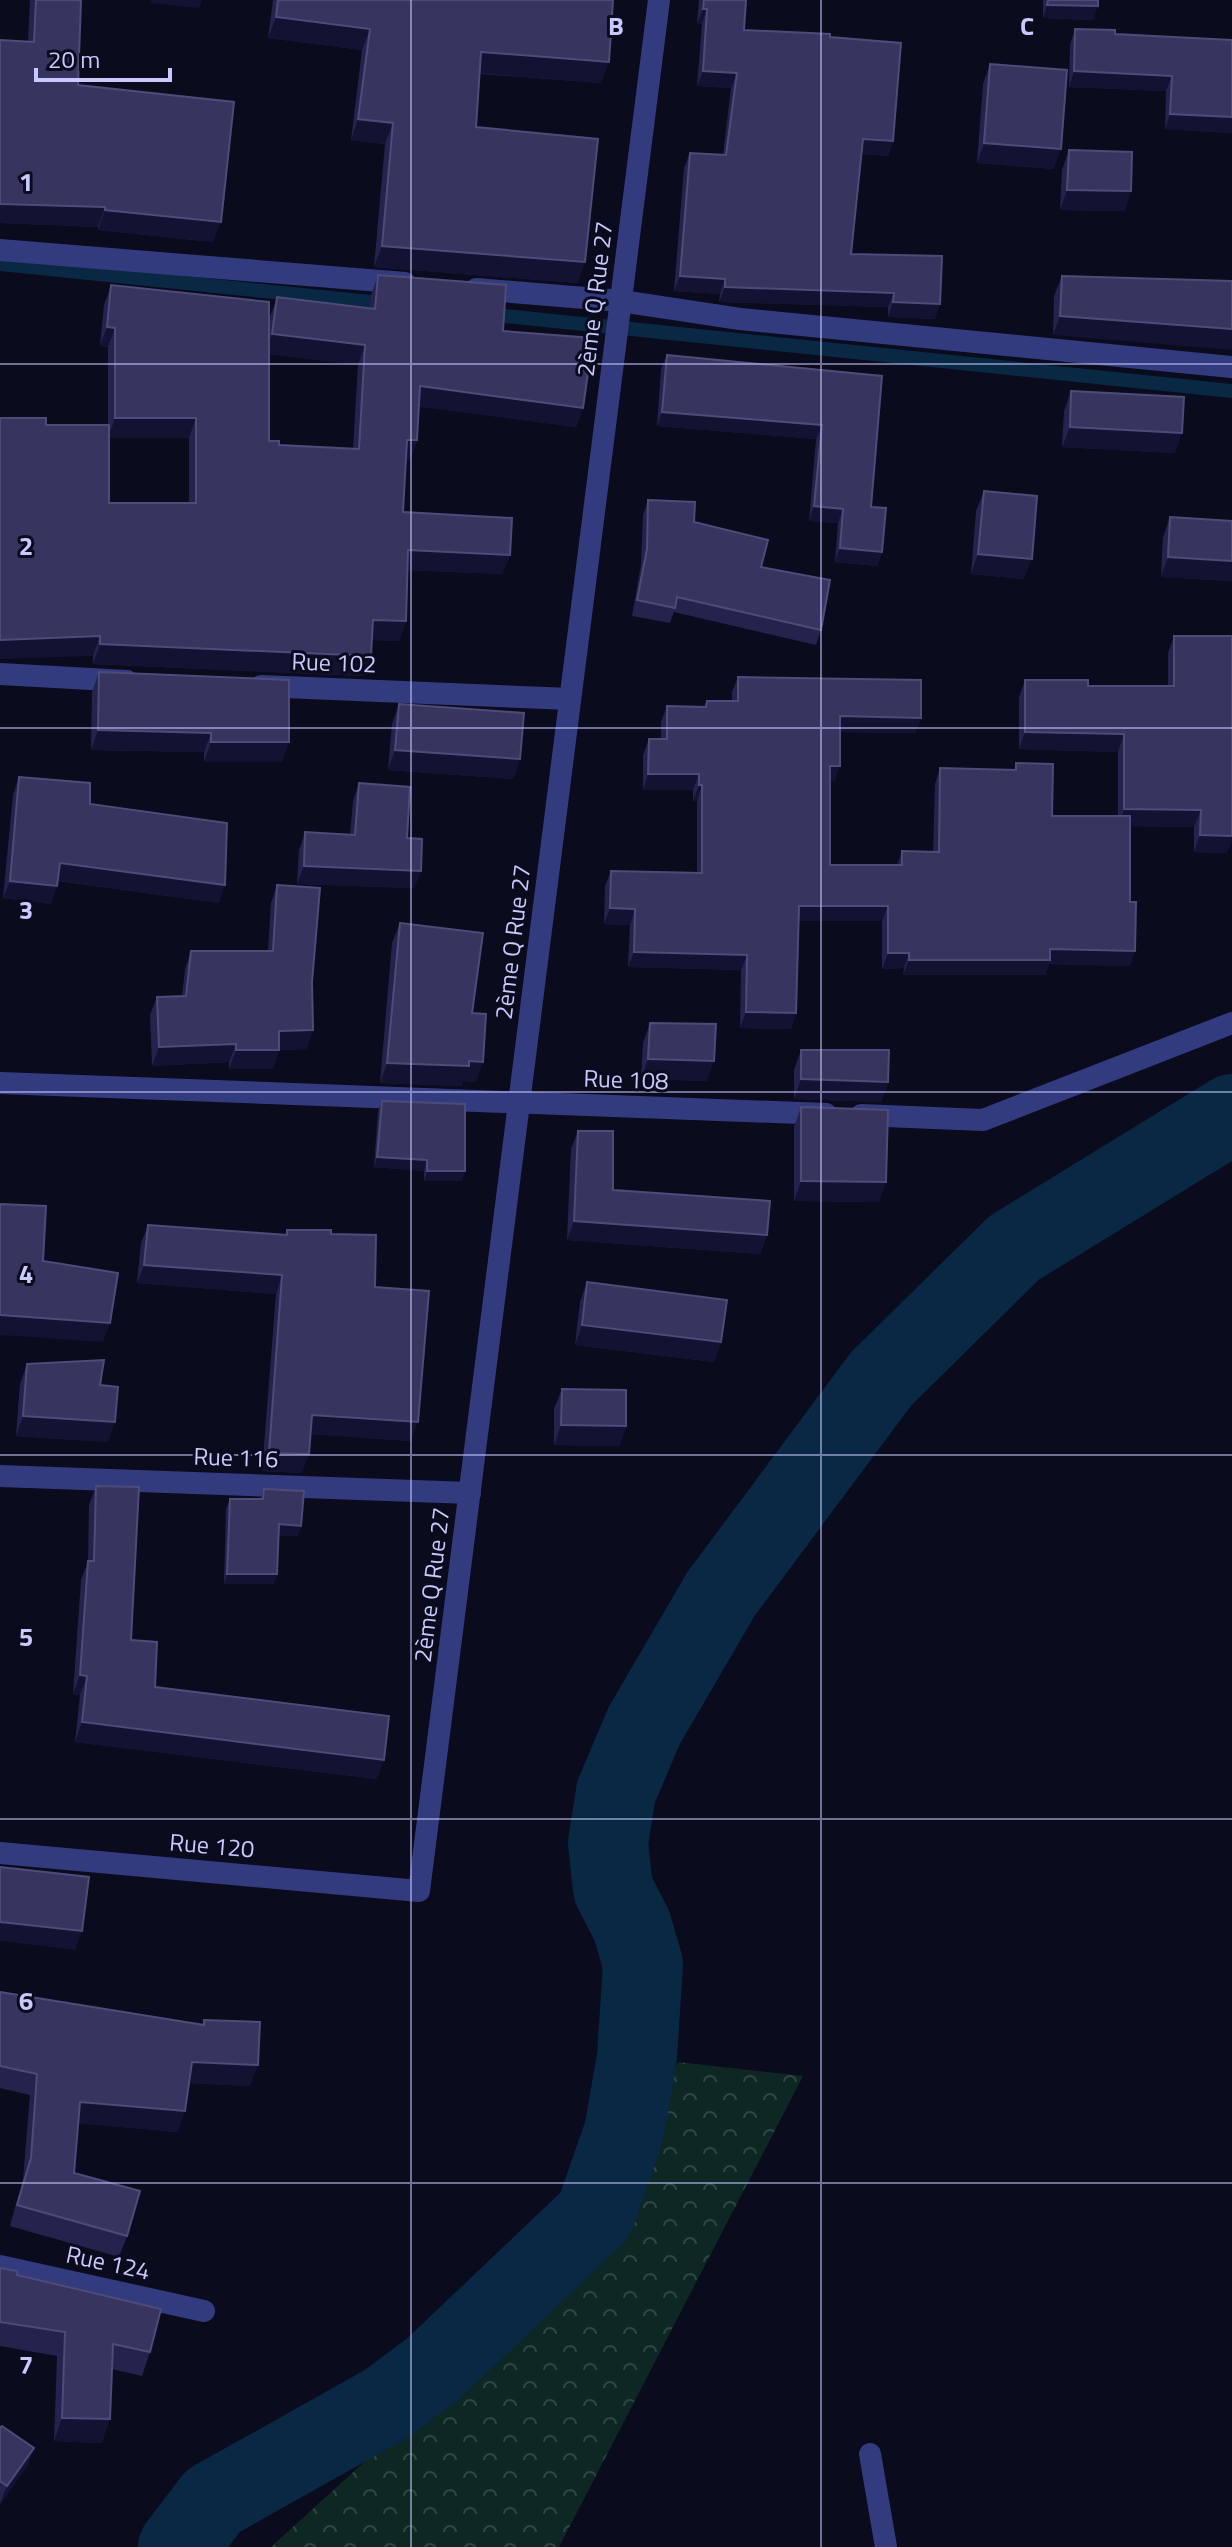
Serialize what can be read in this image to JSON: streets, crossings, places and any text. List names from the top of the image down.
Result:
{
  "streets": {
    "street": [
      "2ème Q Rue 27",
      "Rue 102",
      "Rue 108",
      "Rue 116",
      "Rue 120",
      "Rue 124"
    ]
  },
  "crossings": [
    ["2ème Q Rue 27", "Rue 102"],
    ["2ème Q Rue 27", "Rue 108"],
    ["2ème Q Rue 27", "Rue 116"],
    ["2ème Q Rue 27", "Rue 120"]
  ],
  "scale_bar": "20 m",
  "grid": {
    "columns": ["B", "C"],
    "rows": [
      "1",
      "2",
      "3",
      "4",
      "5",
      "6",
      "7"
    ]
  }
}
